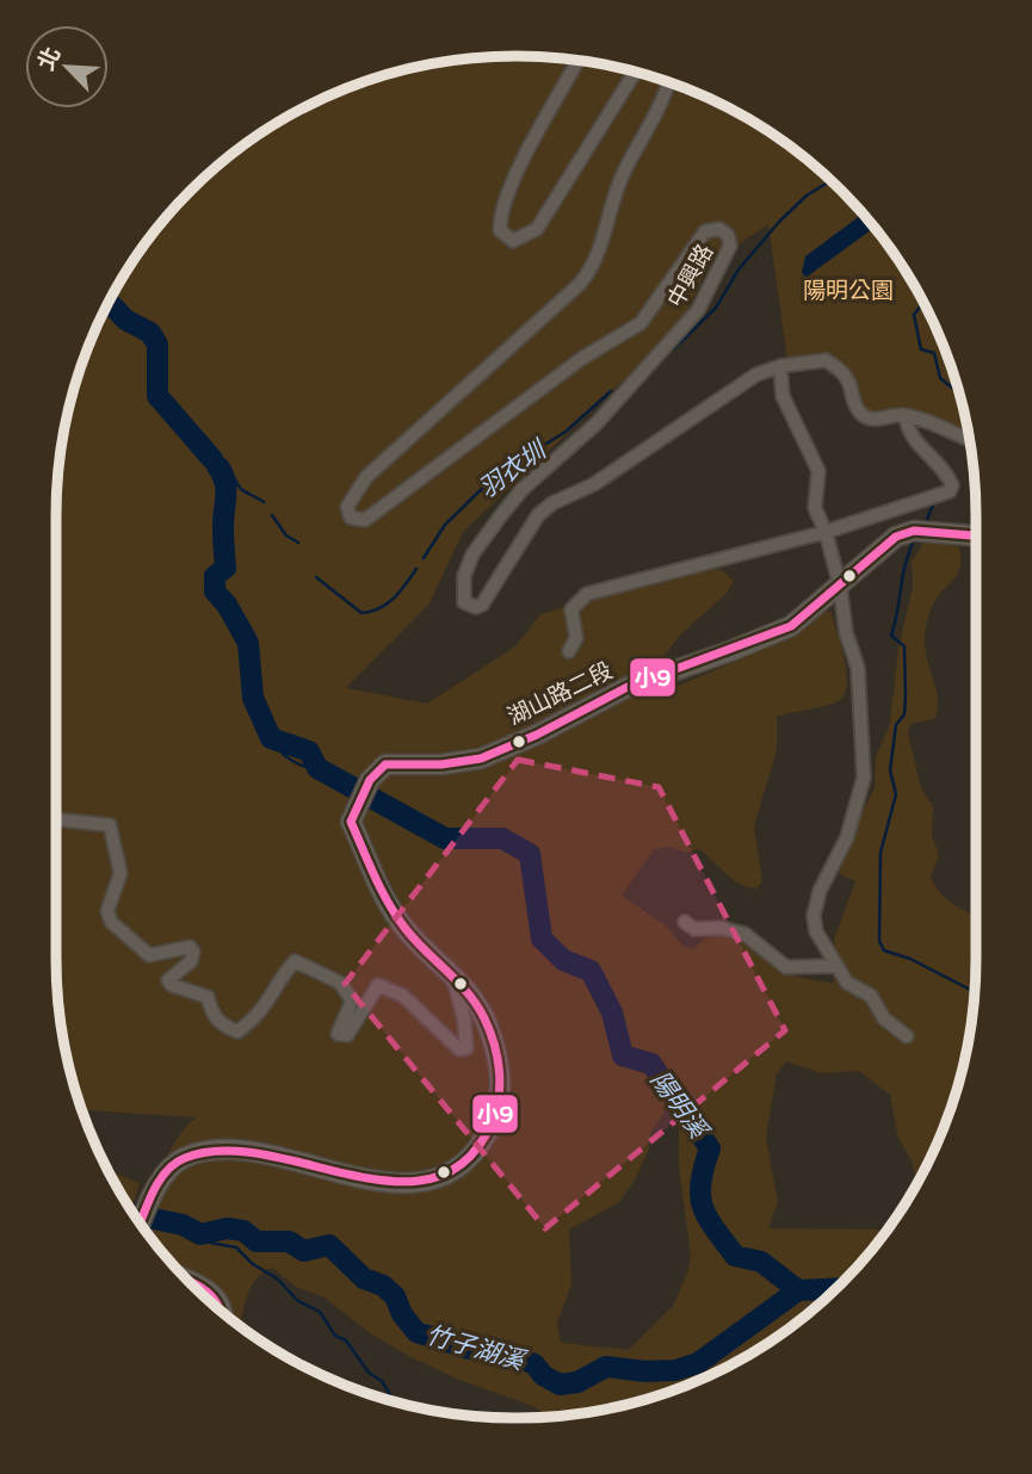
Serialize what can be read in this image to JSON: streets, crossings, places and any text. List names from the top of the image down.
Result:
{
  "streets": {
    "street": ["中興路", "湖山路二段"]
  },
  "water": ["羽衣圳", "陽明溪", "竹子湖溪"],
  "parks": ["陽明公園"],
  "lines": ["transit line 小9"],
  "north": "top left"
}
